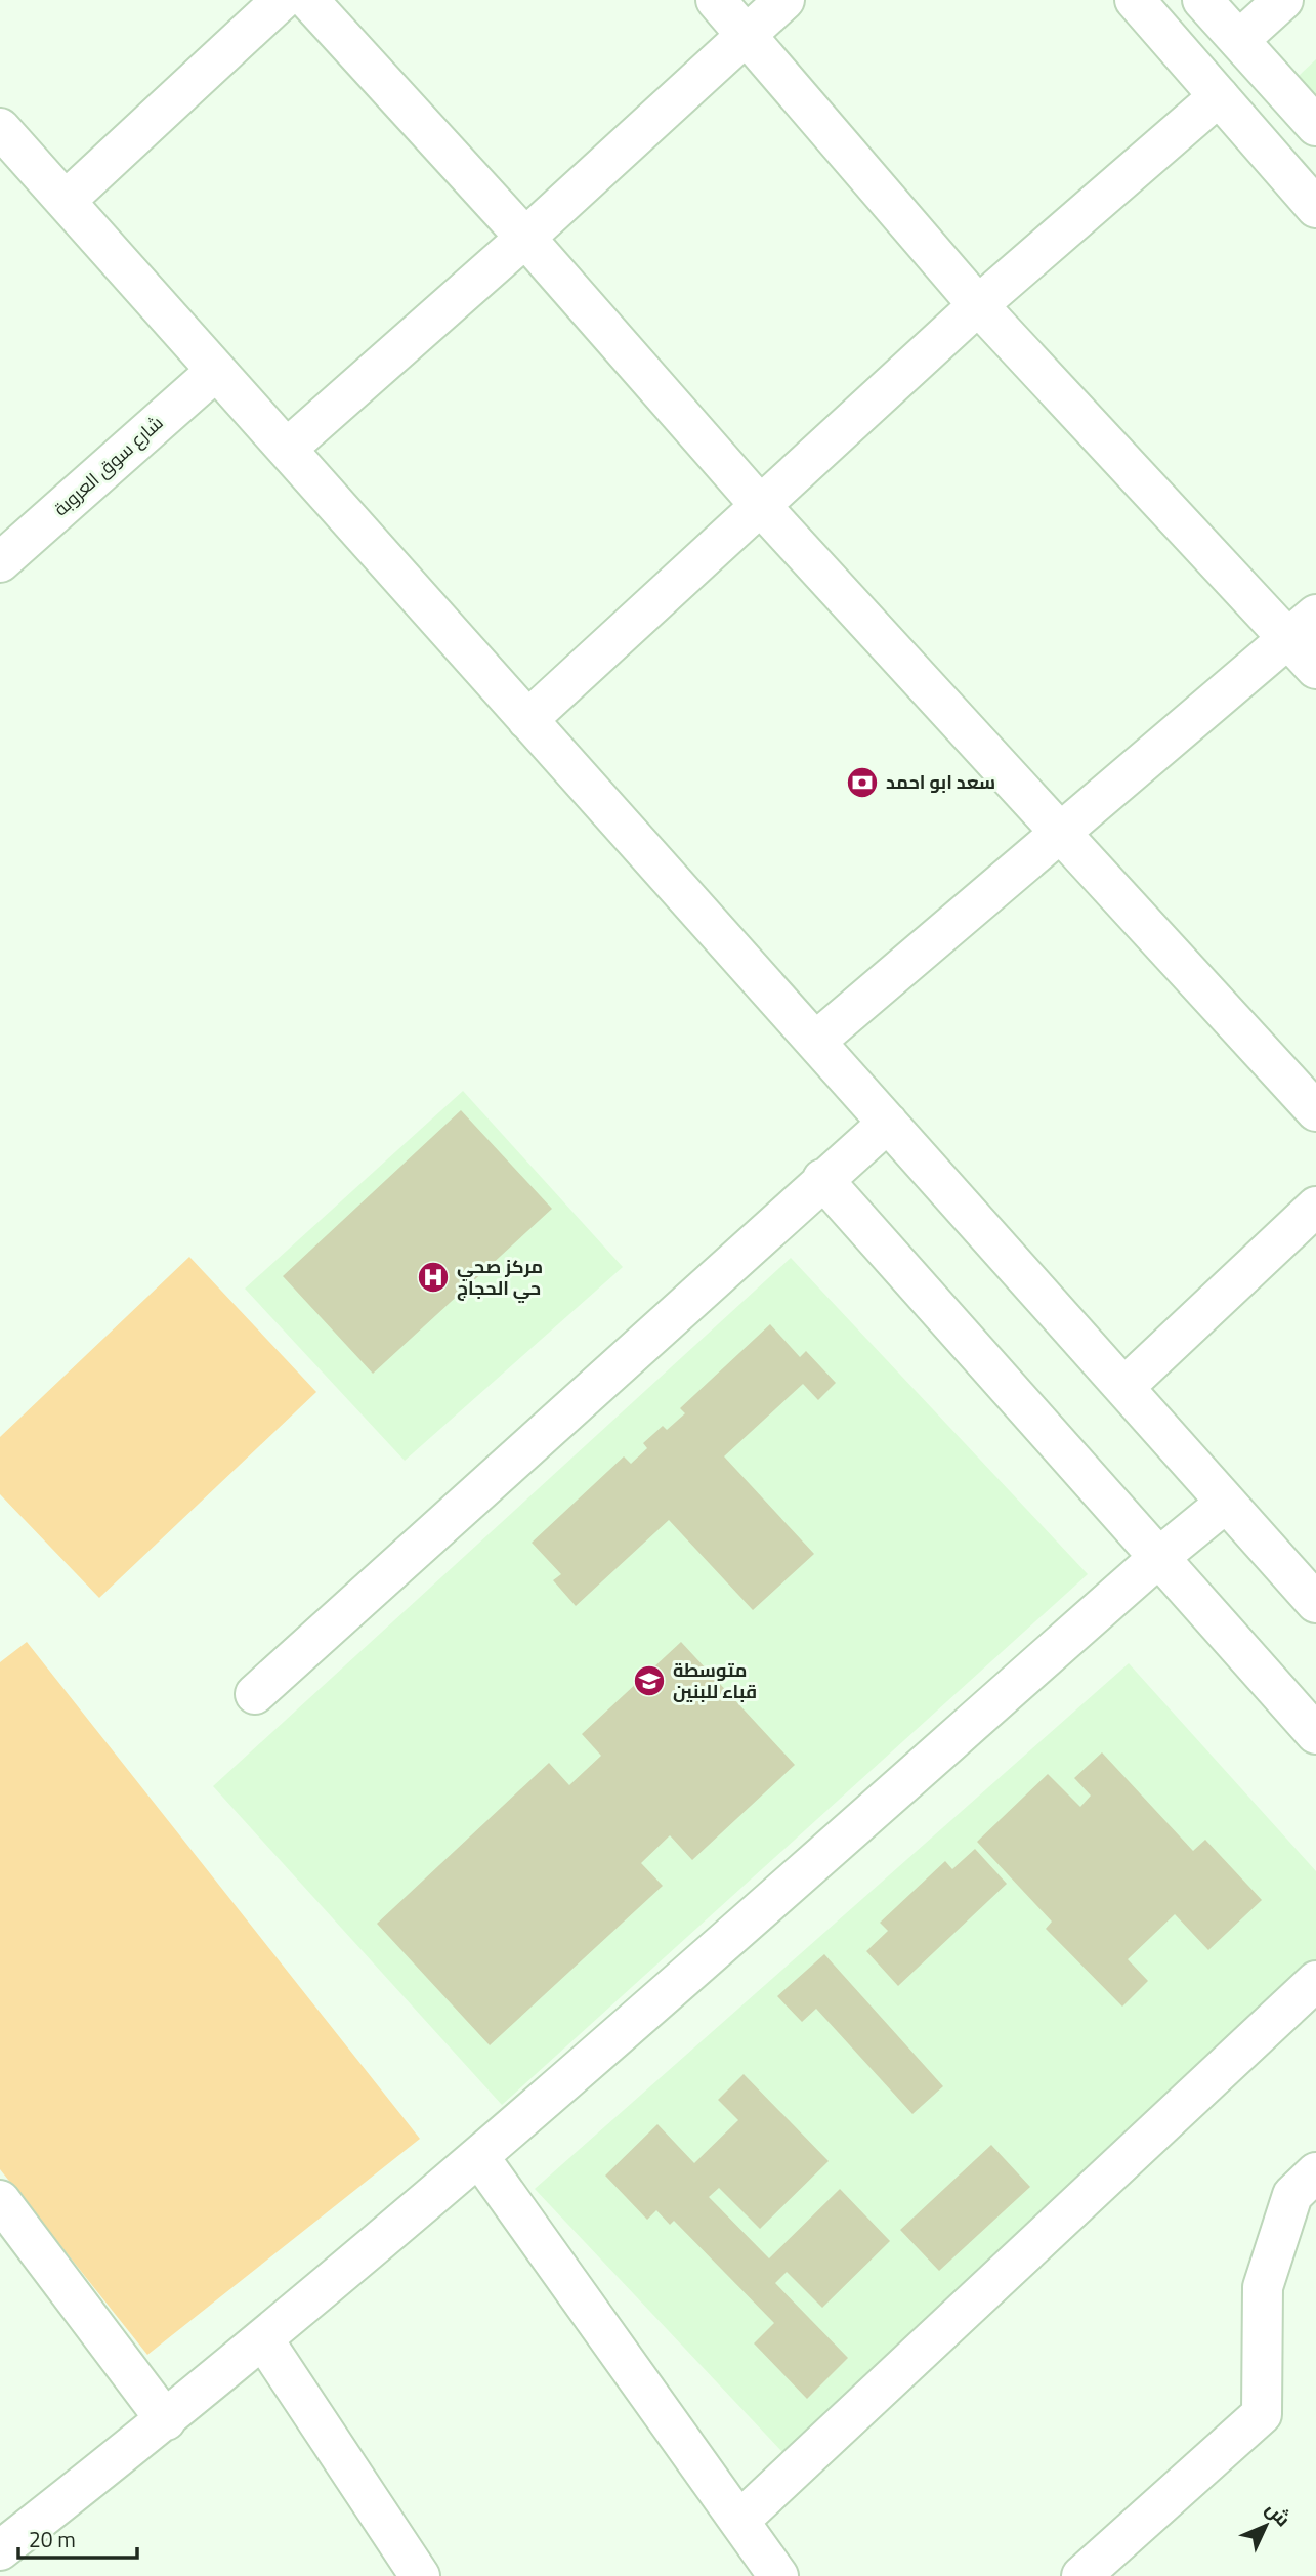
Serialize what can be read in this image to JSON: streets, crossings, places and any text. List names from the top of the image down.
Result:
{
  "streets": {
    "street": ["شارع سوق العروبة"]
  },
  "places": {
    "bank": ["سعد ابو احمد"],
    "hospital": ["مركز صحي حي الحجاج"],
    "school or university": ["متوسطة قباء للبنين"]
  },
  "scale_bar": "20 m",
  "north": "top right"
}
